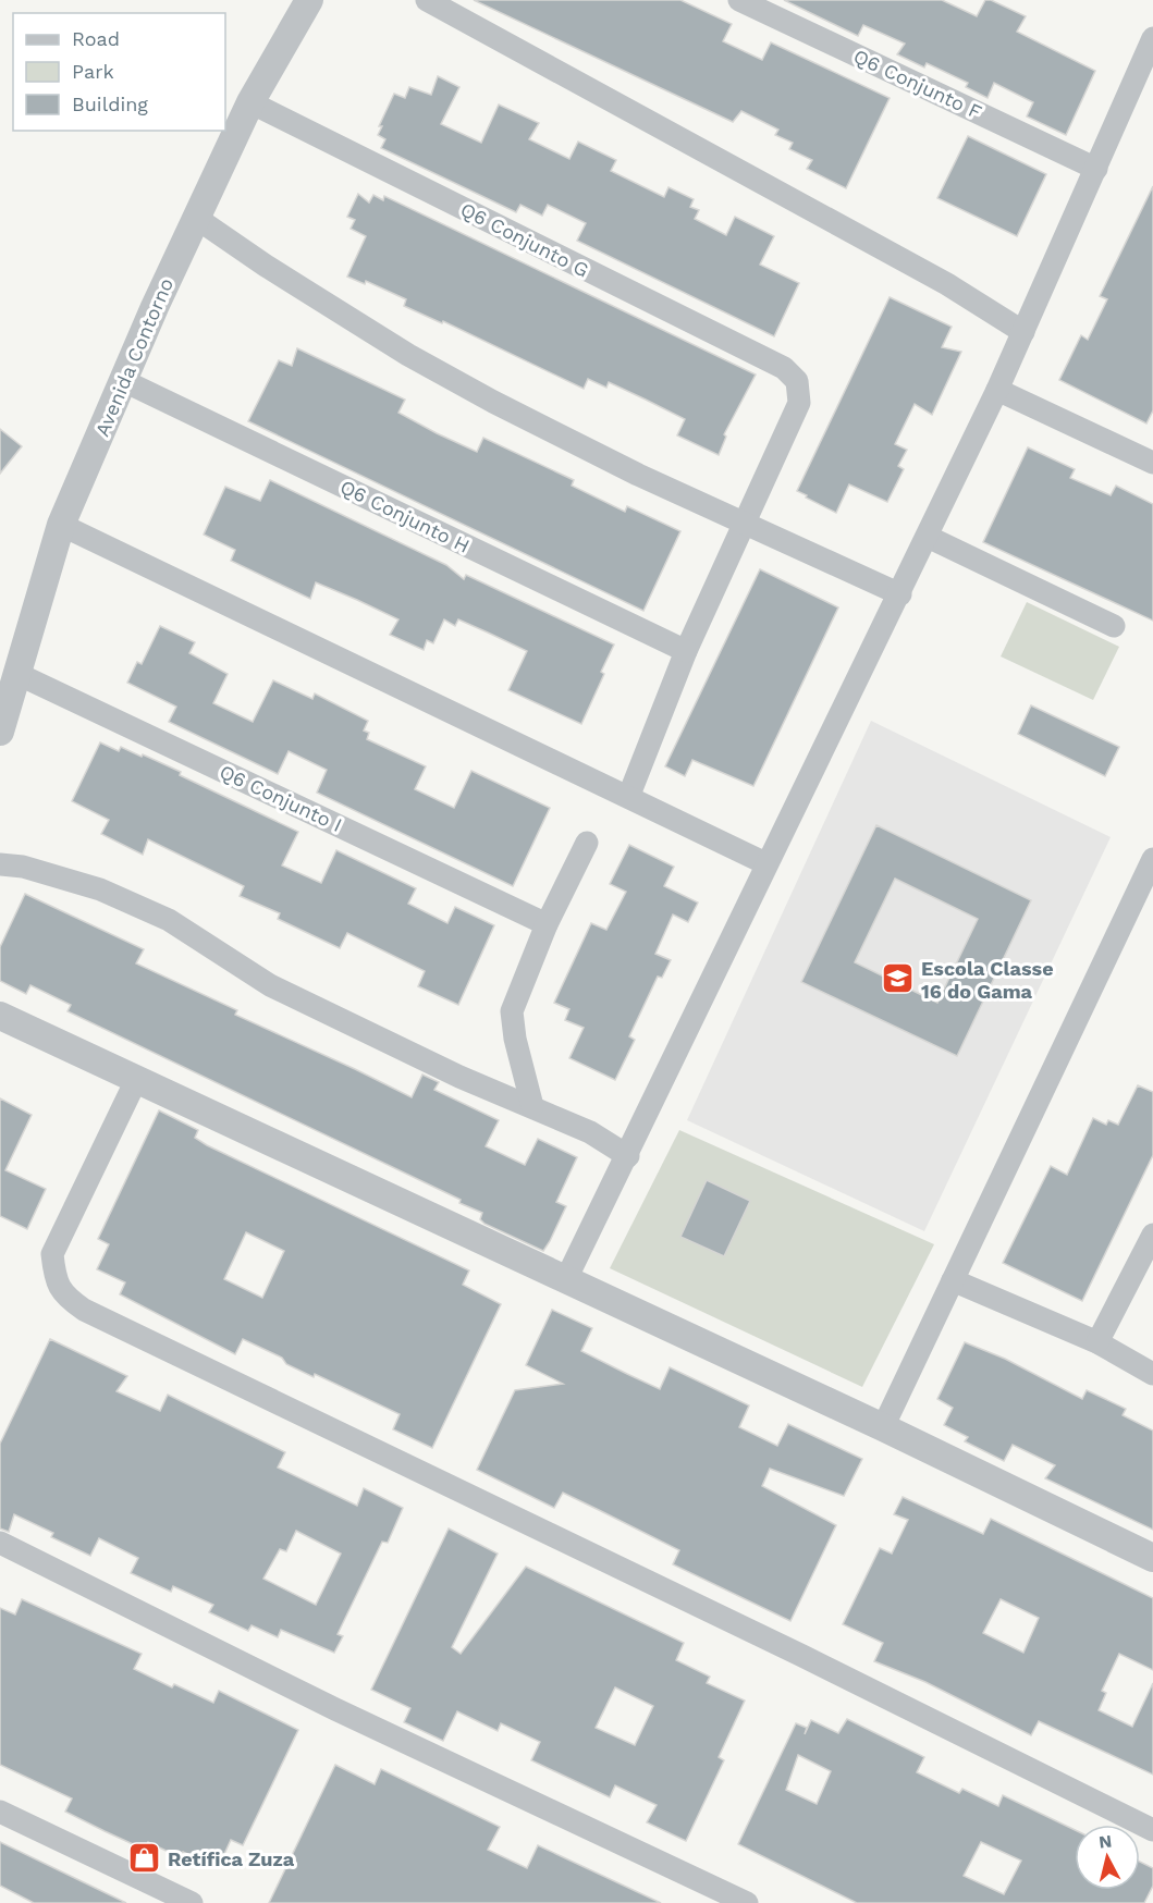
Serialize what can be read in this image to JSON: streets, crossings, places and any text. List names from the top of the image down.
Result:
{
  "streets": {
    "street": [
      "Q6 Conjunto F",
      "Q6 Conjunto G",
      "Avenida Contorno",
      "Q6 Conjunto H",
      "Q6 Conjunto I"
    ]
  },
  "crossings": [
    ["Q6 Conjunto G", "Avenida Contorno"],
    ["Avenida Contorno", "Q6 Conjunto H"],
    ["Avenida Contorno", "Q6 Conjunto I"]
  ],
  "places": {
    "school or university": ["Escola Classe 16 do Gama"],
    "shop": ["Retífica Zuza"]
  },
  "legend": ["Road", "Park", "Building"],
  "north": "top"
}
